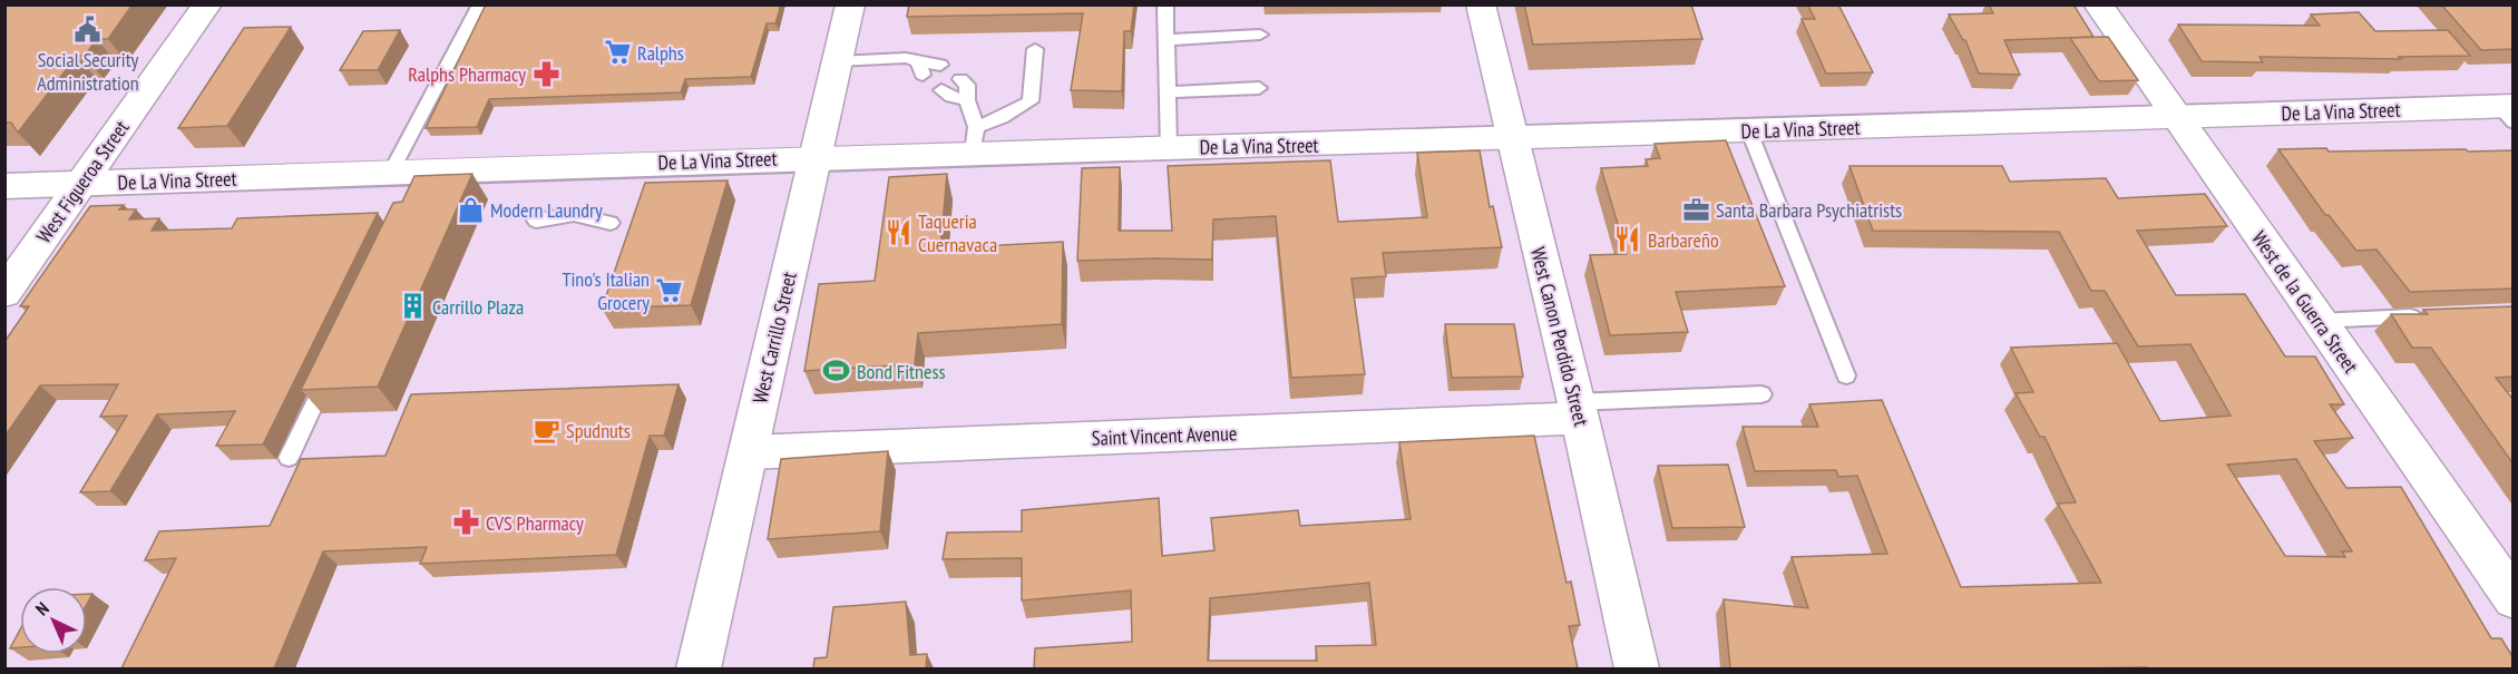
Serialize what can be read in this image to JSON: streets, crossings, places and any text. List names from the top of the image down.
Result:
{
  "streets": {
    "main road": [
      "De La Vina Street",
      "West Figueroa Street",
      "West de la Guerra Street",
      "West Canon Perdido Street",
      "West Carrillo Street",
      "Saint Vincent Avenue"
    ]
  },
  "crossings": [
    ["De La Vina Street", "West Figueroa Street"],
    ["De La Vina Street", "West de la Guerra Street"],
    ["De La Vina Street", "West Canon Perdido Street"],
    ["De La Vina Street", "West Carrillo Street"],
    ["West Canon Perdido Street", "Saint Vincent Avenue"],
    ["West Carrillo Street", "Saint Vincent Avenue"]
  ],
  "places": {
    "public building": ["Social Security Administration"],
    "supermarket": ["Ralphs", "Tino's Italian Grocery"],
    "pharmacy": ["Ralphs Pharmacy", "CVS Pharmacy"],
    "shop": ["Modern Laundry"],
    "office": ["Santa Barbara Psychiatrists"],
    "restaurant": ["Taqueria Cuernavaca", "Barbareño"],
    "building": ["Carrillo Plaza"],
    "sports": ["Bond Fitness"],
    "cafe": ["Spudnuts"]
  },
  "north": "top left"
}
